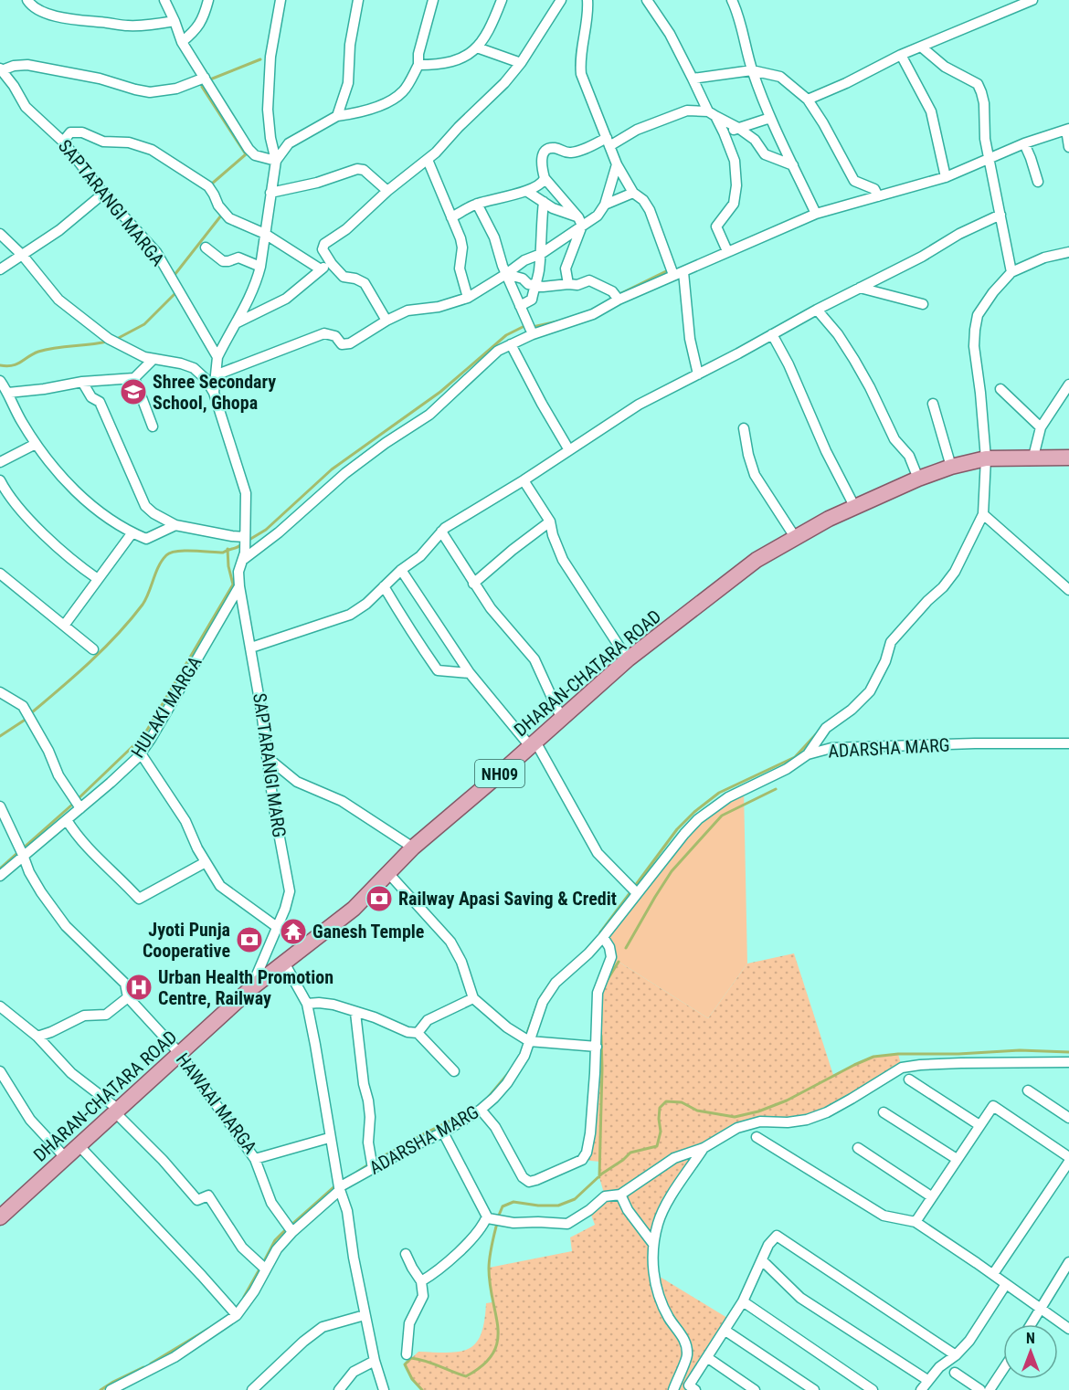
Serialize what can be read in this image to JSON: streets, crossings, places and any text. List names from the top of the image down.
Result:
{
  "streets": {
    "main road": ["DHARAN-CHATARA ROAD", "NH09"],
    "street": [
      "SAPTARANGI MARGA",
      "HULAKI MARGA",
      "ADARSHA MARG",
      "SAPTARANGI MARG",
      "HAWAAI MARGA"
    ]
  },
  "crossings": [
    ["DHARAN-CHATARA ROAD", "SAPTARANGI MARG"],
    ["DHARAN-CHATARA ROAD", "HAWAAI MARGA"],
    ["HULAKI MARGA", "SAPTARANGI MARG"],
    ["HULAKI MARGA", "HAWAAI MARGA"]
  ],
  "places": {
    "school or university": ["Shree Secondary School, Ghopa"],
    "bank": ["Railway Apasi Saving & Credit", "Jyoti Punja Cooperative"],
    "temple": ["Ganesh Temple"],
    "hospital": ["Urban Health Promotion Centre, Railway"]
  },
  "north": "top"
}
